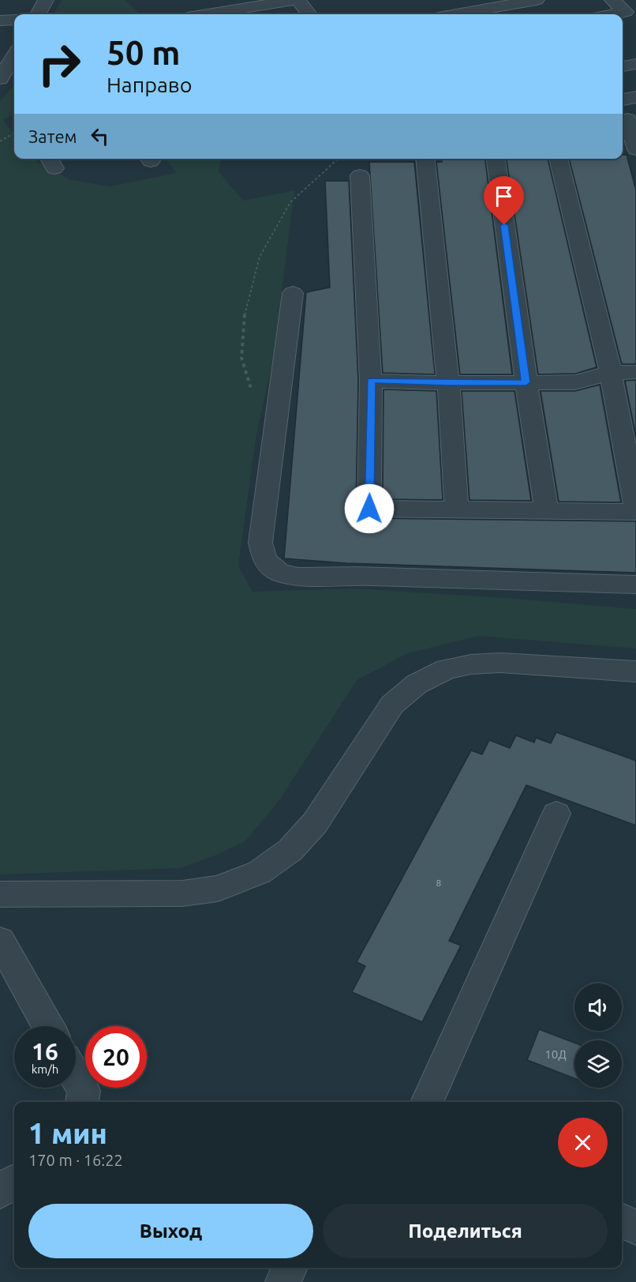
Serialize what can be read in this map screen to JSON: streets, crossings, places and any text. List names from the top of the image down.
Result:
{
  "house_numbers": ["8", "10Д"],
  "page": {
    "turn": ["50 m", "Направо"],
    "then": "Затем",
    "speed": "16 km/h",
    "limit": "20",
    "heading": ["1 мин", "170 m · 16:22"],
    "buttons": ["Выход", "Поделиться"]
  }
}
